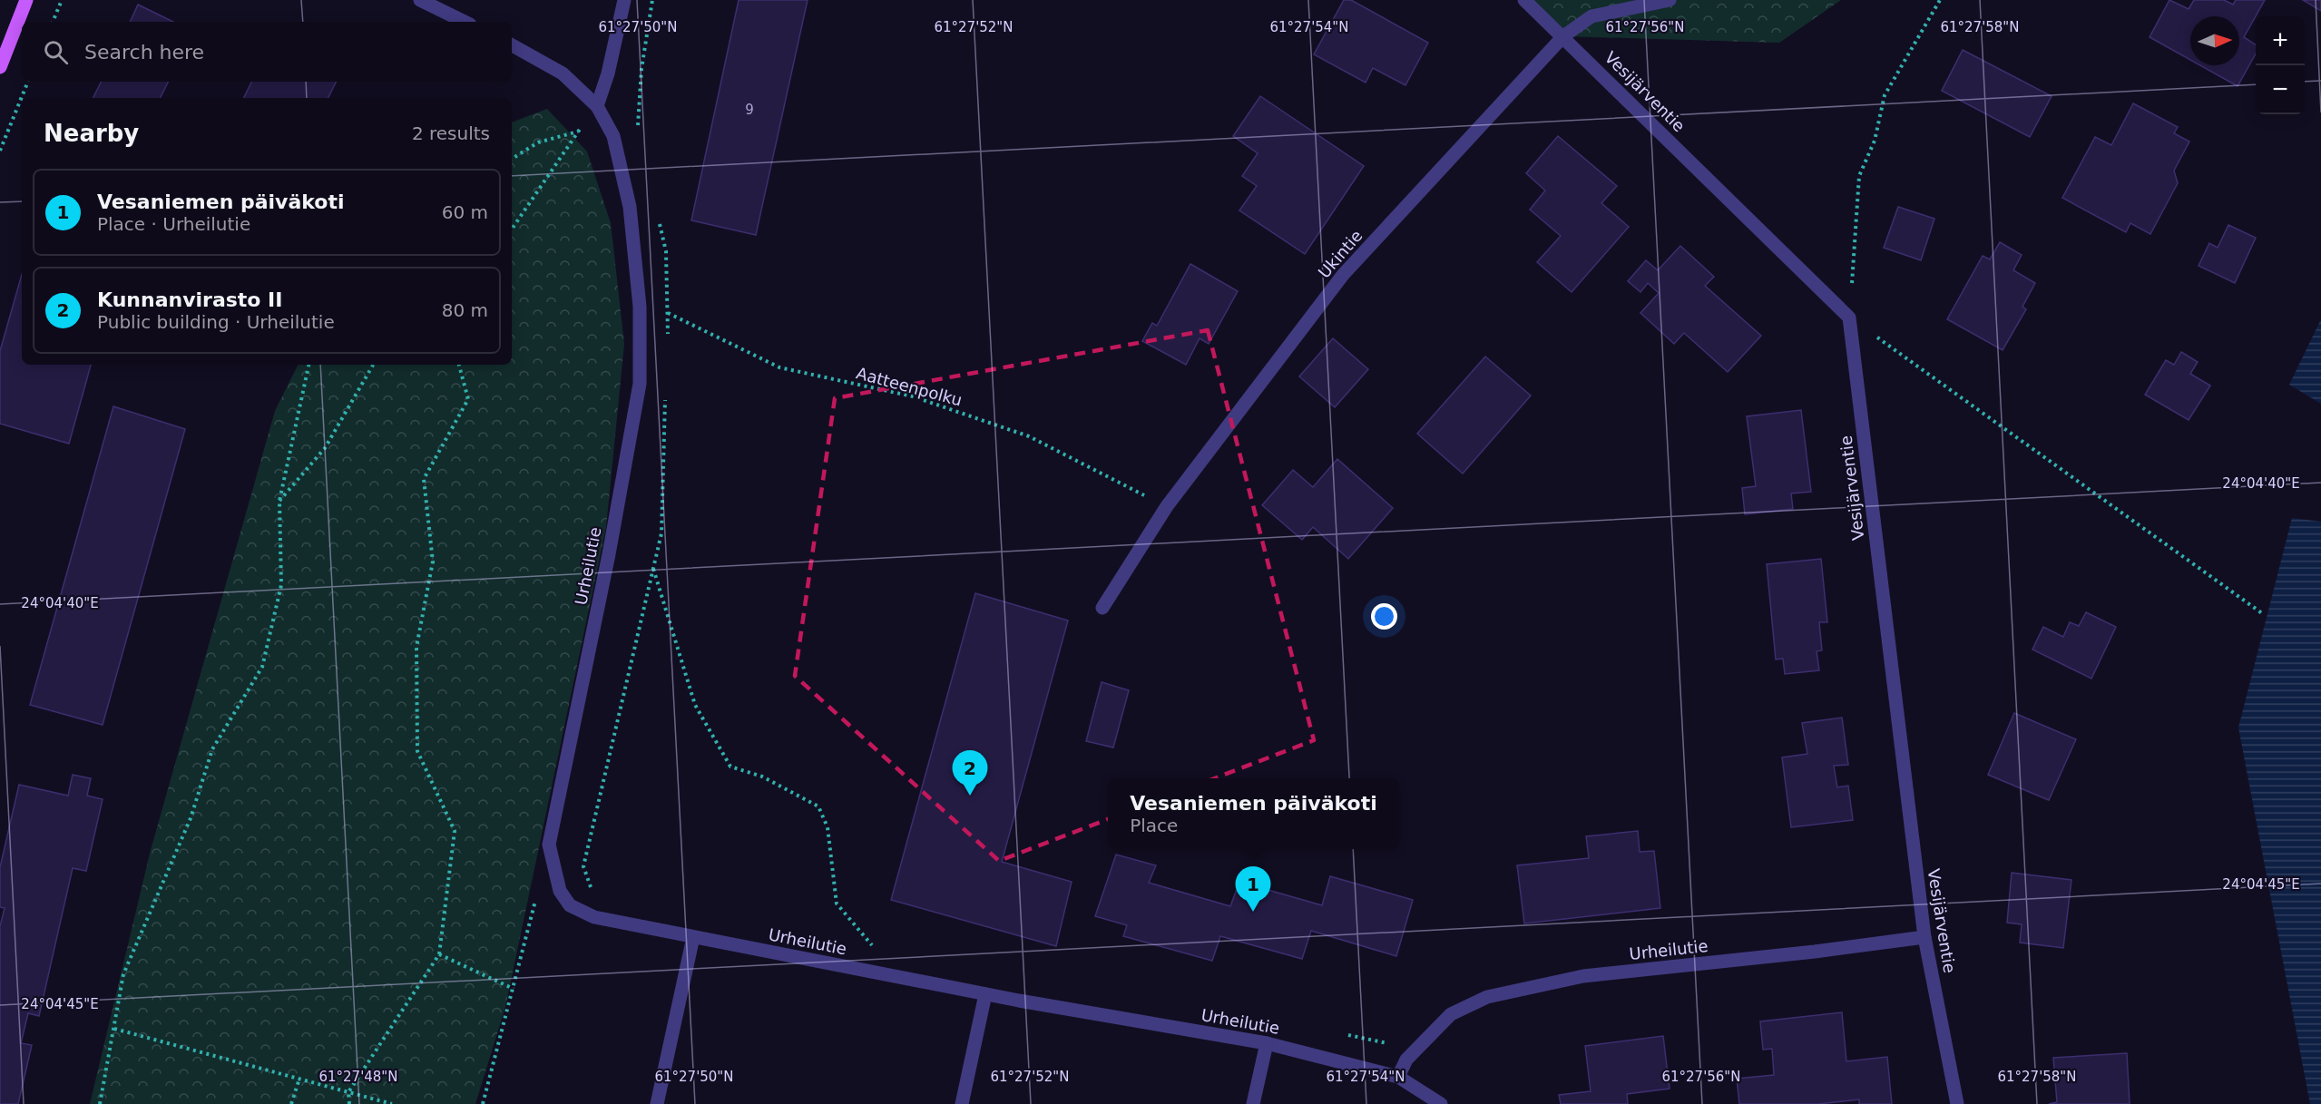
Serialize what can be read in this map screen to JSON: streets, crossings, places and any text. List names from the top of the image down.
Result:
{
  "streets": {
    "street": ["Vesijärventie", "Ukintie", "Urheilutie"],
    "path": ["Aatteenpolku"]
  },
  "crossings": [
    ["Vesijärventie", "Ukintie"],
    ["Vesijärventie", "Urheilutie"],
    ["Ukintie", "Aatteenpolku"],
    ["Aatteenpolku", "Urheilutie"]
  ],
  "house_numbers": ["9"],
  "north": "right",
  "page": {
    "map_buttons": ["+", "−"],
    "search": "Search here",
    "heading": ["Nearby", "2 results"],
    "list": [
      {
        "mark": "1",
        "name": "Vesaniemen päiväkoti",
        "note": "Place · Urheilutie",
        "value": "60 m"
      },
      {
        "mark": "2",
        "name": "Kunnanvirasto II",
        "note": "Public building · Urheilutie",
        "value": "80 m"
      }
    ],
    "pins": ["2", "1"],
    "popup": ["Vesaniemen päiväkoti", "Place"]
  },
  "coordinates": [
    "61°27'50\"N",
    "61°27'52\"N",
    "61°27'54\"N",
    "61°27'56\"N",
    "61°27'58\"N",
    "24°04'40\"E",
    "24°04'45\"E",
    "61°27'48\"N"
  ]
}
